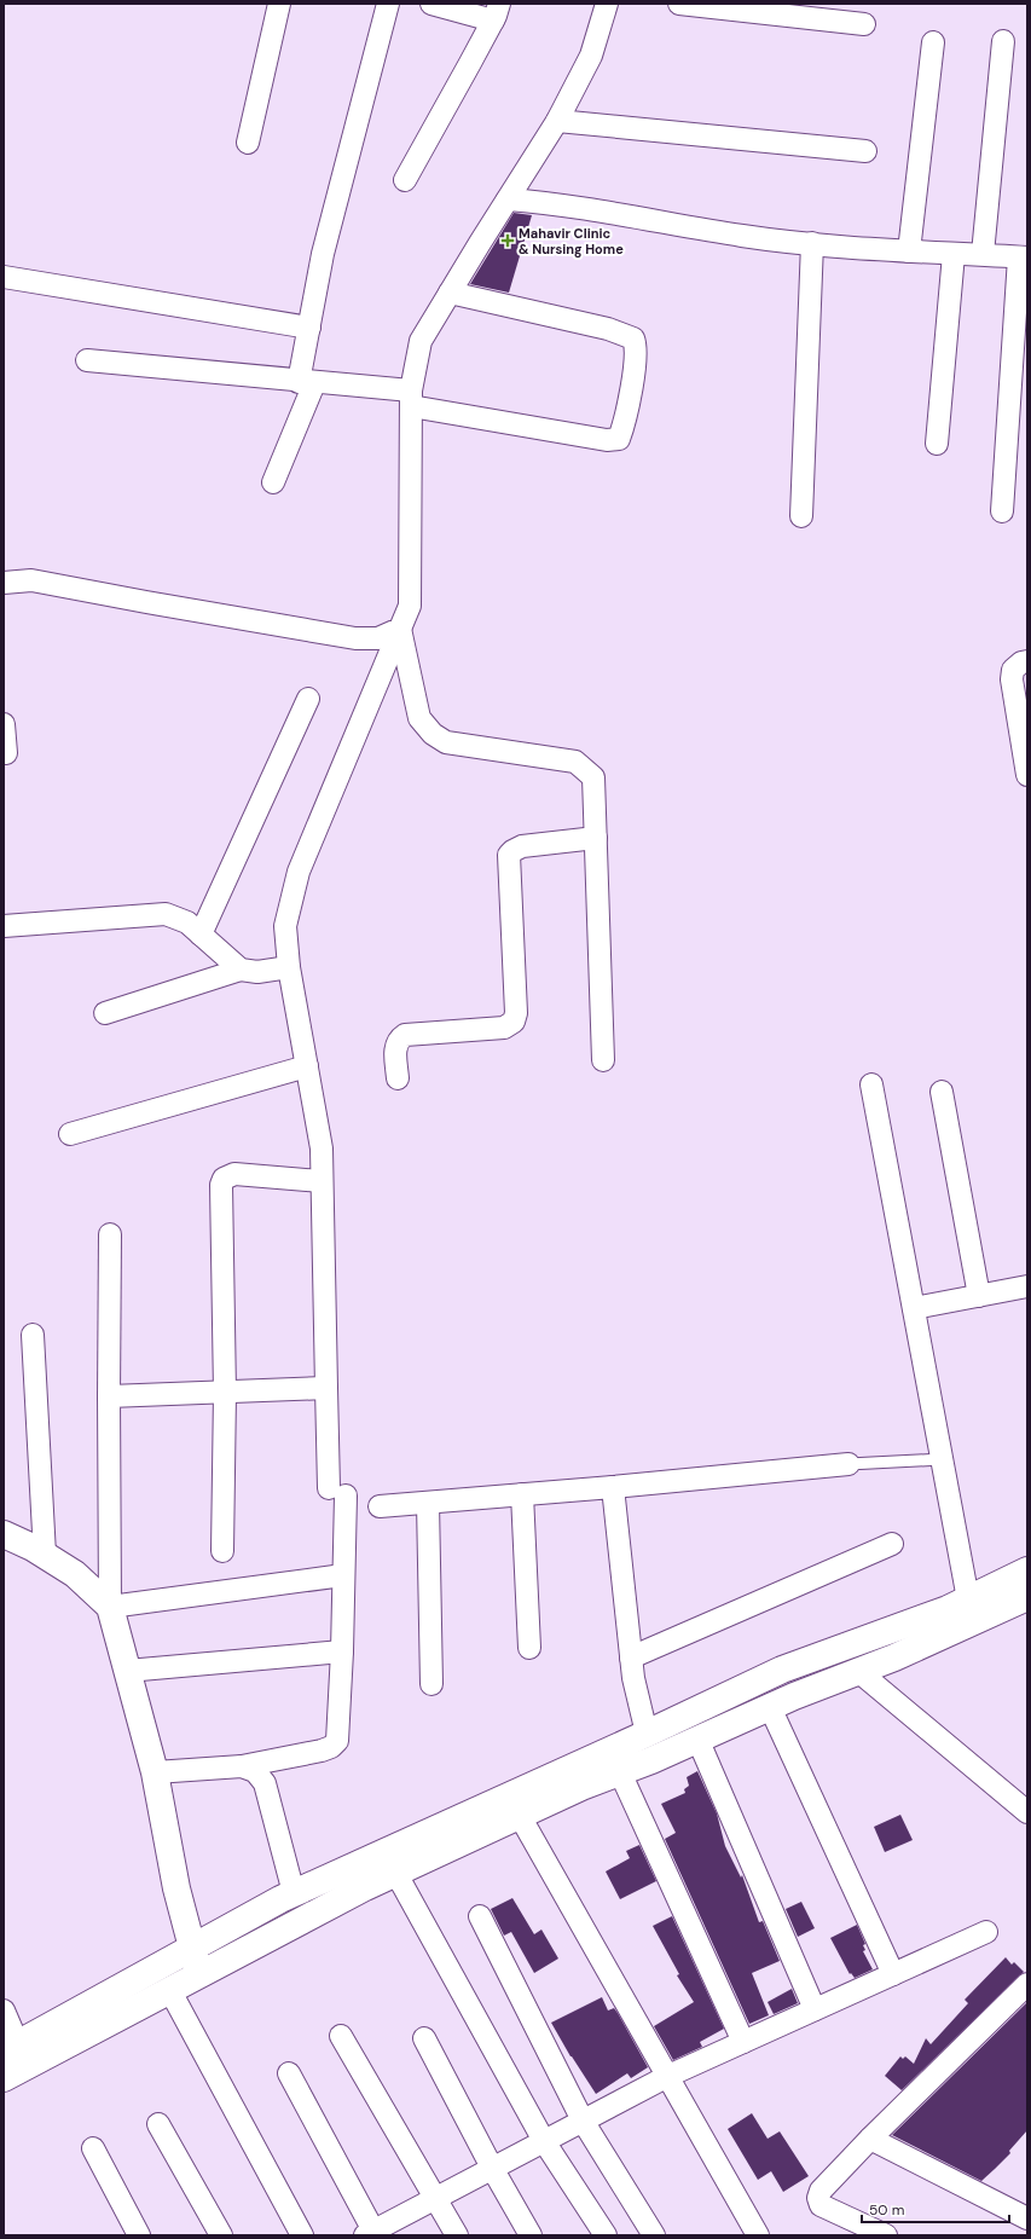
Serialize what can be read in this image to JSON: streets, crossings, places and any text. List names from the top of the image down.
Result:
{
  "places": {
    "health": ["Mahavir Clinic & Nursing Home"]
  },
  "scale_bar": "50 m"
}
